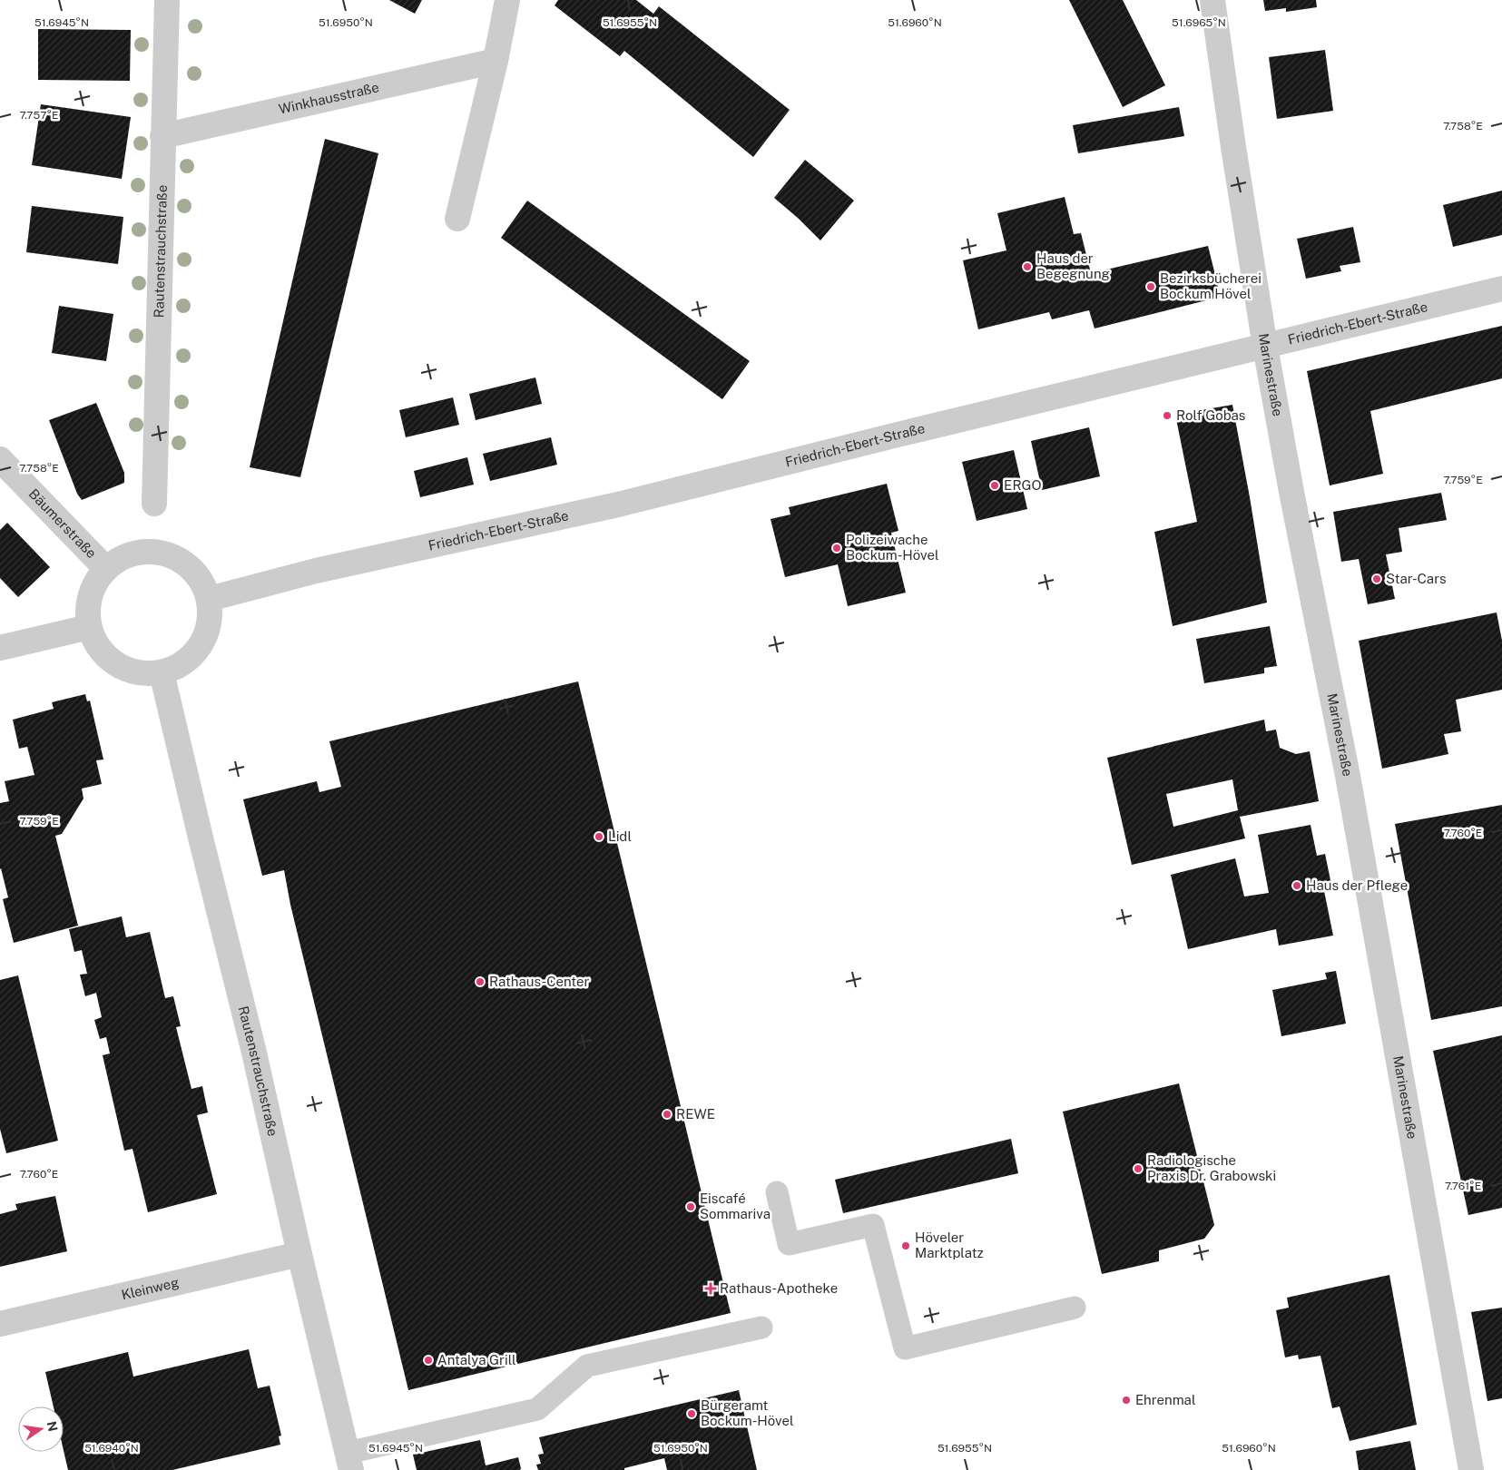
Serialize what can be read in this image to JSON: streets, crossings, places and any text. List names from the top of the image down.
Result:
{
  "streets": {
    "street": [
      "Winkhausstraße",
      "Rautenstrauchstraße",
      "Friedrich-Ebert-Straße",
      "Marinestraße",
      "Bäumerstraße",
      "Kleinweg"
    ]
  },
  "crossings": [
    ["Winkhausstraße", "Rautenstrauchstraße"],
    ["Rautenstrauchstraße", "Friedrich-Ebert-Straße"],
    ["Rautenstrauchstraße", "Bäumerstraße"],
    ["Rautenstrauchstraße", "Kleinweg"],
    ["Friedrich-Ebert-Straße", "Marinestraße"],
    ["Friedrich-Ebert-Straße", "Bäumerstraße"]
  ],
  "places": {
    "other": [
      "Haus der Begegnung",
      "Bezirksbücherei Bockum Hövel",
      "Rolf Gobas",
      "ERGO",
      "Polizeiwache Bockum-Hövel",
      "Star-Cars",
      "Lidl",
      "Haus der Pflege",
      "Rathaus-Center",
      "REWE",
      "Radiologische Praxis Dr. Grabowski",
      "Eiscafé Sommariva",
      "Höveler Marktplatz",
      "Antalya Grill",
      "Ehrenmal",
      "Bürgeramt Bockum-Hövel"
    ],
    "health": ["Rathaus-Apotheke"]
  },
  "north": "right",
  "coordinates": [
    "51.6960°N",
    "51.6965°N",
    "51.6945°N",
    "51.6950°N",
    "51.6955°N",
    "7.757°E",
    "7.758°E",
    "7.759°E",
    "7.760°E",
    "7.761°E",
    "51.6940°N"
  ]
}
